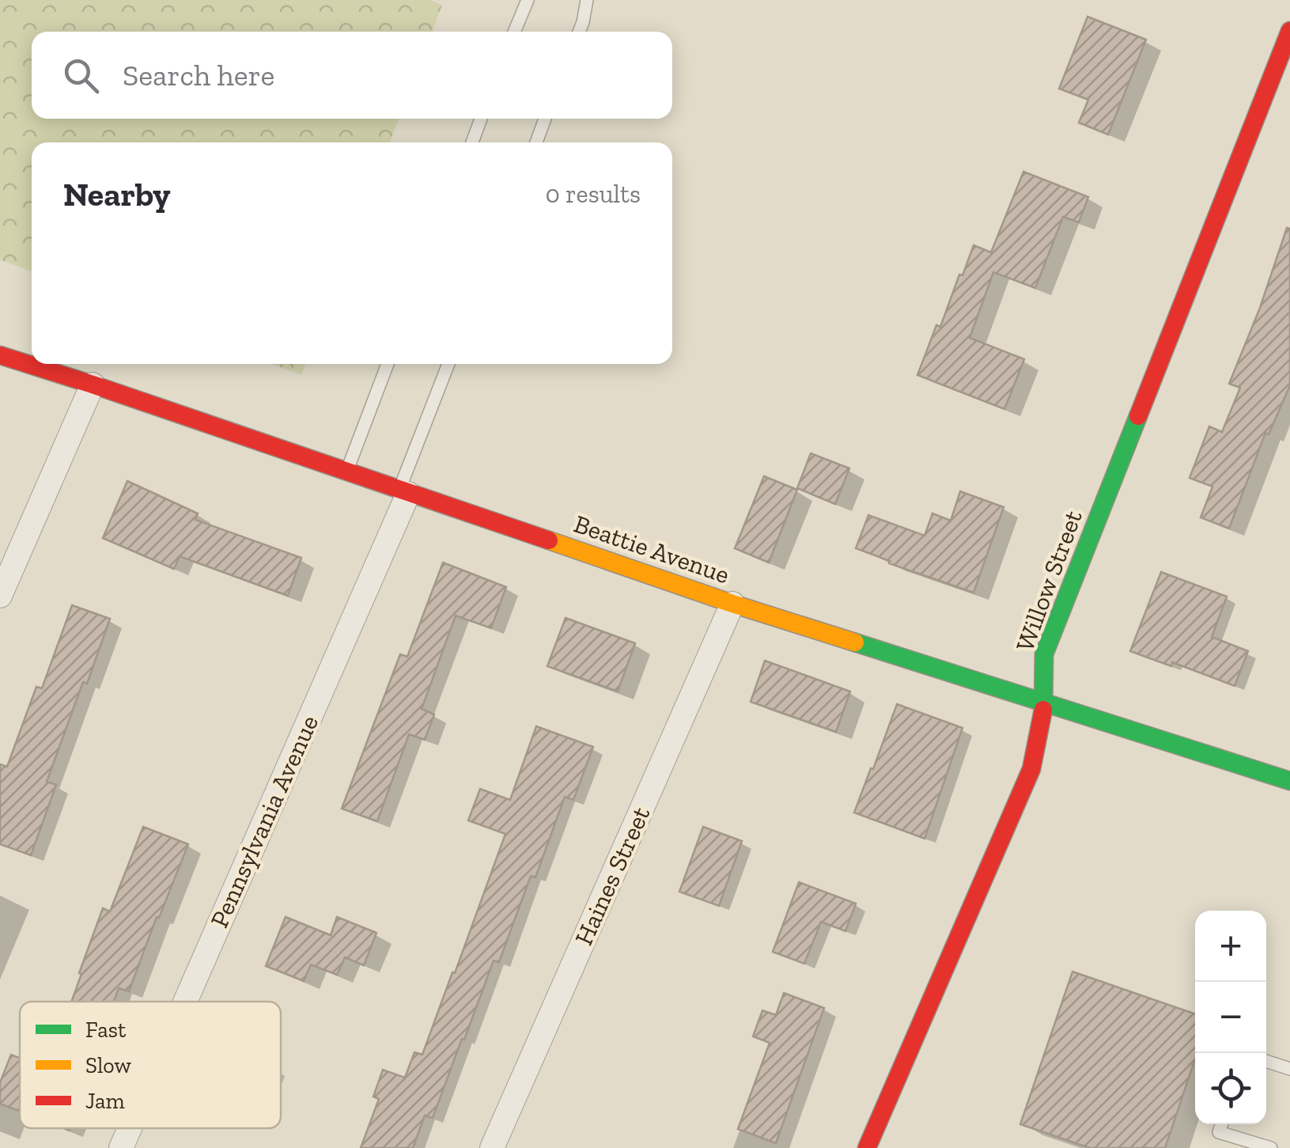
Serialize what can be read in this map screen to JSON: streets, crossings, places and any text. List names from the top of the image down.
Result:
{
  "streets": {
    "street": [
      "Beattie Avenue",
      "Willow Street",
      "Pennsylvania Avenue",
      "Haines Street"
    ]
  },
  "crossings": [
    ["Beattie Avenue", "Willow Street"],
    ["Beattie Avenue", "Pennsylvania Avenue"],
    ["Beattie Avenue", "Haines Street"]
  ],
  "legend": ["Fast", "Slow", "Jam"],
  "page": {
    "search": "Search here",
    "heading": ["Nearby", "0 results"],
    "map_buttons": ["+", "−"]
  }
}
